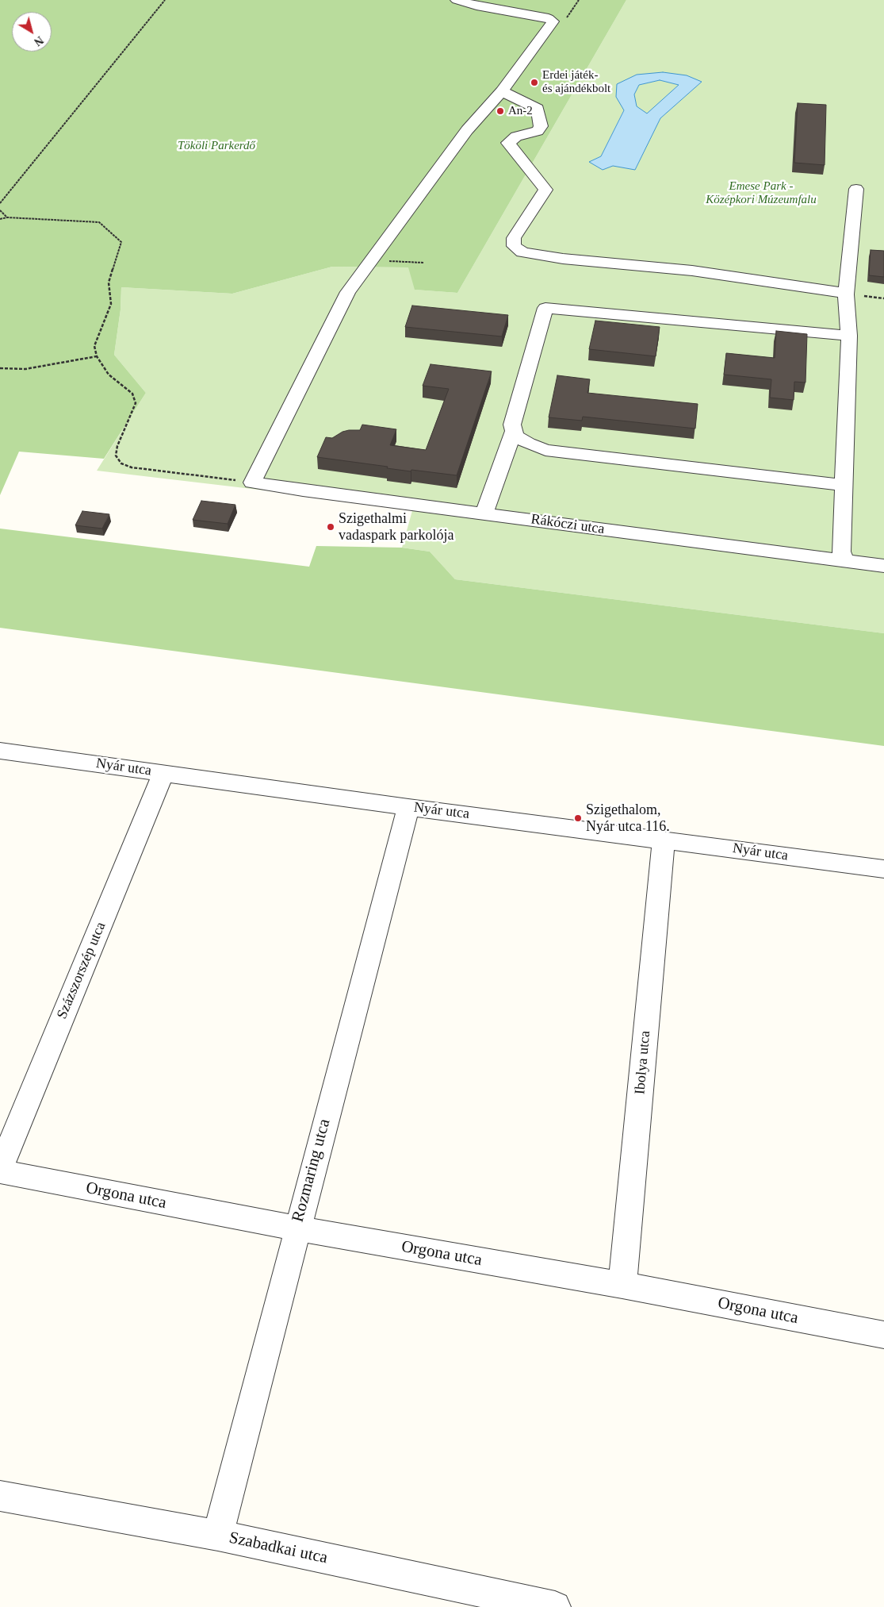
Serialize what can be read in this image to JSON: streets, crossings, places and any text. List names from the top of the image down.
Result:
{
  "streets": {
    "street": [
      "Rákóczi utca",
      "Nyár utca",
      "Százszorszép utca",
      "Ibolya utca",
      "Rozmaring utca",
      "Orgona utca",
      "Szabadkai utca"
    ]
  },
  "crossings": [
    ["Nyár utca", "Százszorszép utca"],
    ["Nyár utca", "Ibolya utca"],
    ["Nyár utca", "Rozmaring utca"],
    ["Százszorszép utca", "Orgona utca"],
    ["Ibolya utca", "Orgona utca"],
    ["Rozmaring utca", "Orgona utca"],
    ["Rozmaring utca", "Szabadkai utca"]
  ],
  "parks": ["Tököli Parkerdő", "Emese Park - Középkori Múzeumfalu"],
  "places": [
    "Erdei játék- és ajándékbolt",
    "An-2",
    "Szigethalmi vadaspark parkolója",
    "Szigethalom, Nyár utca 116."
  ],
  "north": "bottom right"
}
